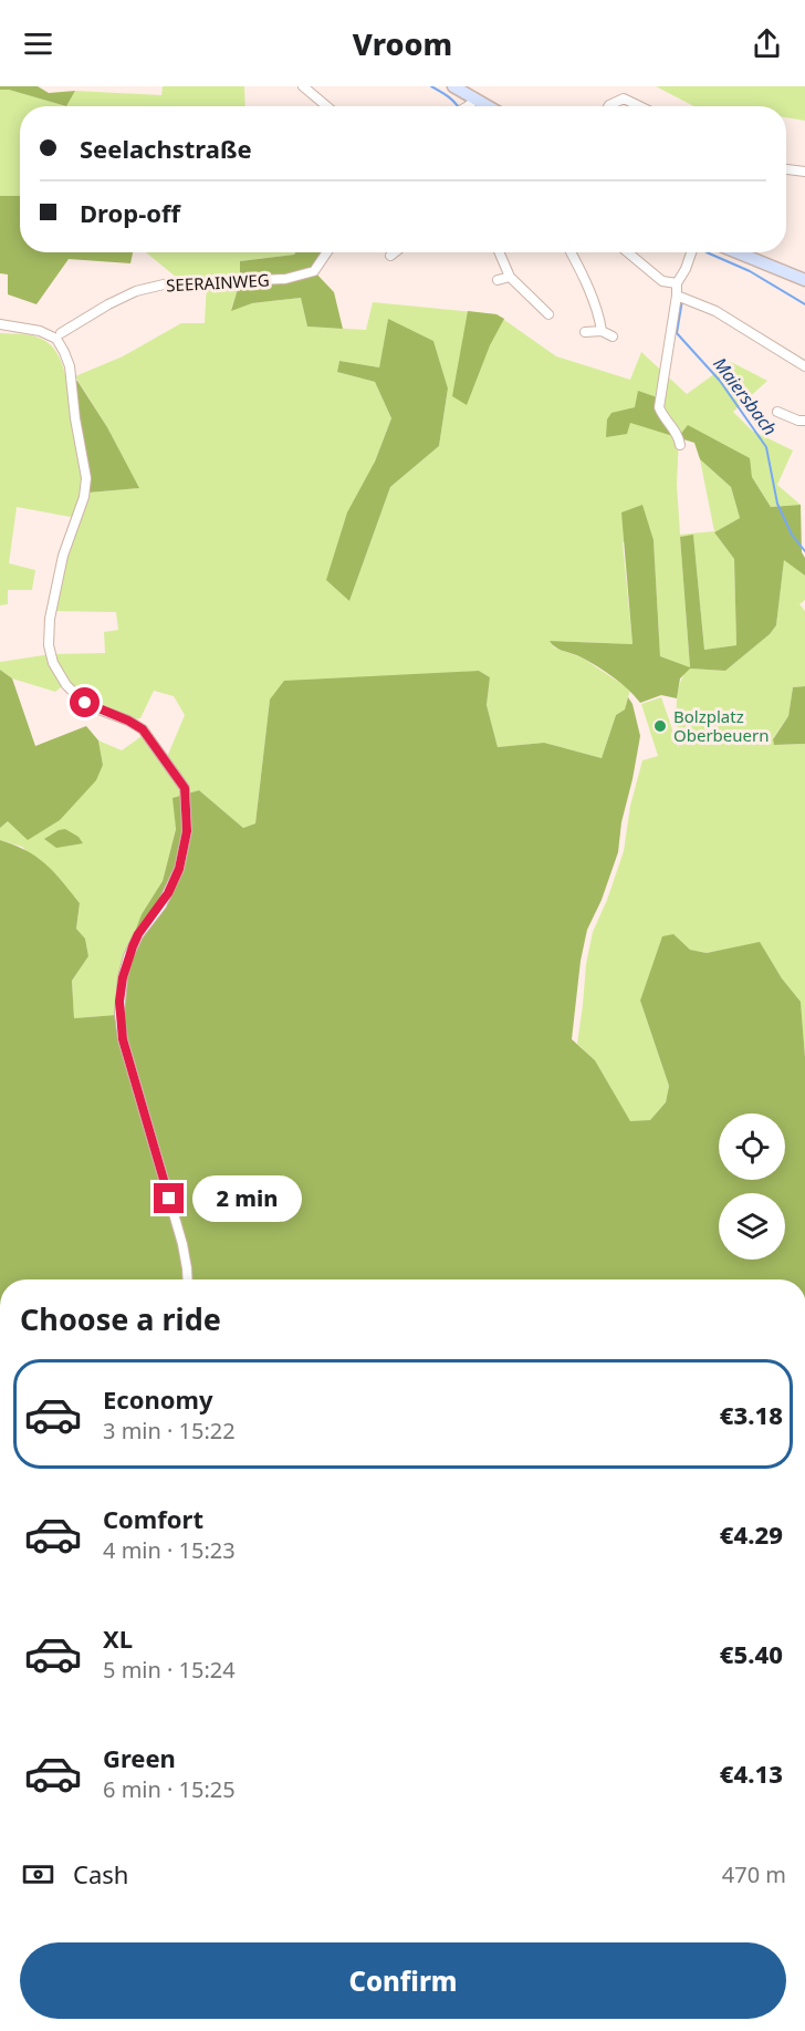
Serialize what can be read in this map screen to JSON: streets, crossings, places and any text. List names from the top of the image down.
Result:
{
  "streets": {
    "street": ["SEERAINWEG"]
  },
  "water": ["Maiersbach"],
  "places": ["Bolzplatz Oberbeuern"],
  "page": {
    "header": "Vroom",
    "banner": ["Seelachstraße", "Drop-off"],
    "bubble": "2 min",
    "heading": "Choose a ride",
    "list": [
      {
        "name": "Economy",
        "note": "3 min · 15:22",
        "value": "€3.18"
      },
      {
        "name": "Comfort",
        "note": "4 min · 15:23",
        "value": "€4.29"
      },
      {
        "name": "XL",
        "note": "5 min · 15:24",
        "value": "€5.40"
      },
      {
        "name": "Green",
        "note": "6 min · 15:25",
        "value": "€4.13"
      }
    ],
    "pay": ["Cash", "470 m"],
    "buttons": "Confirm"
  }
}
